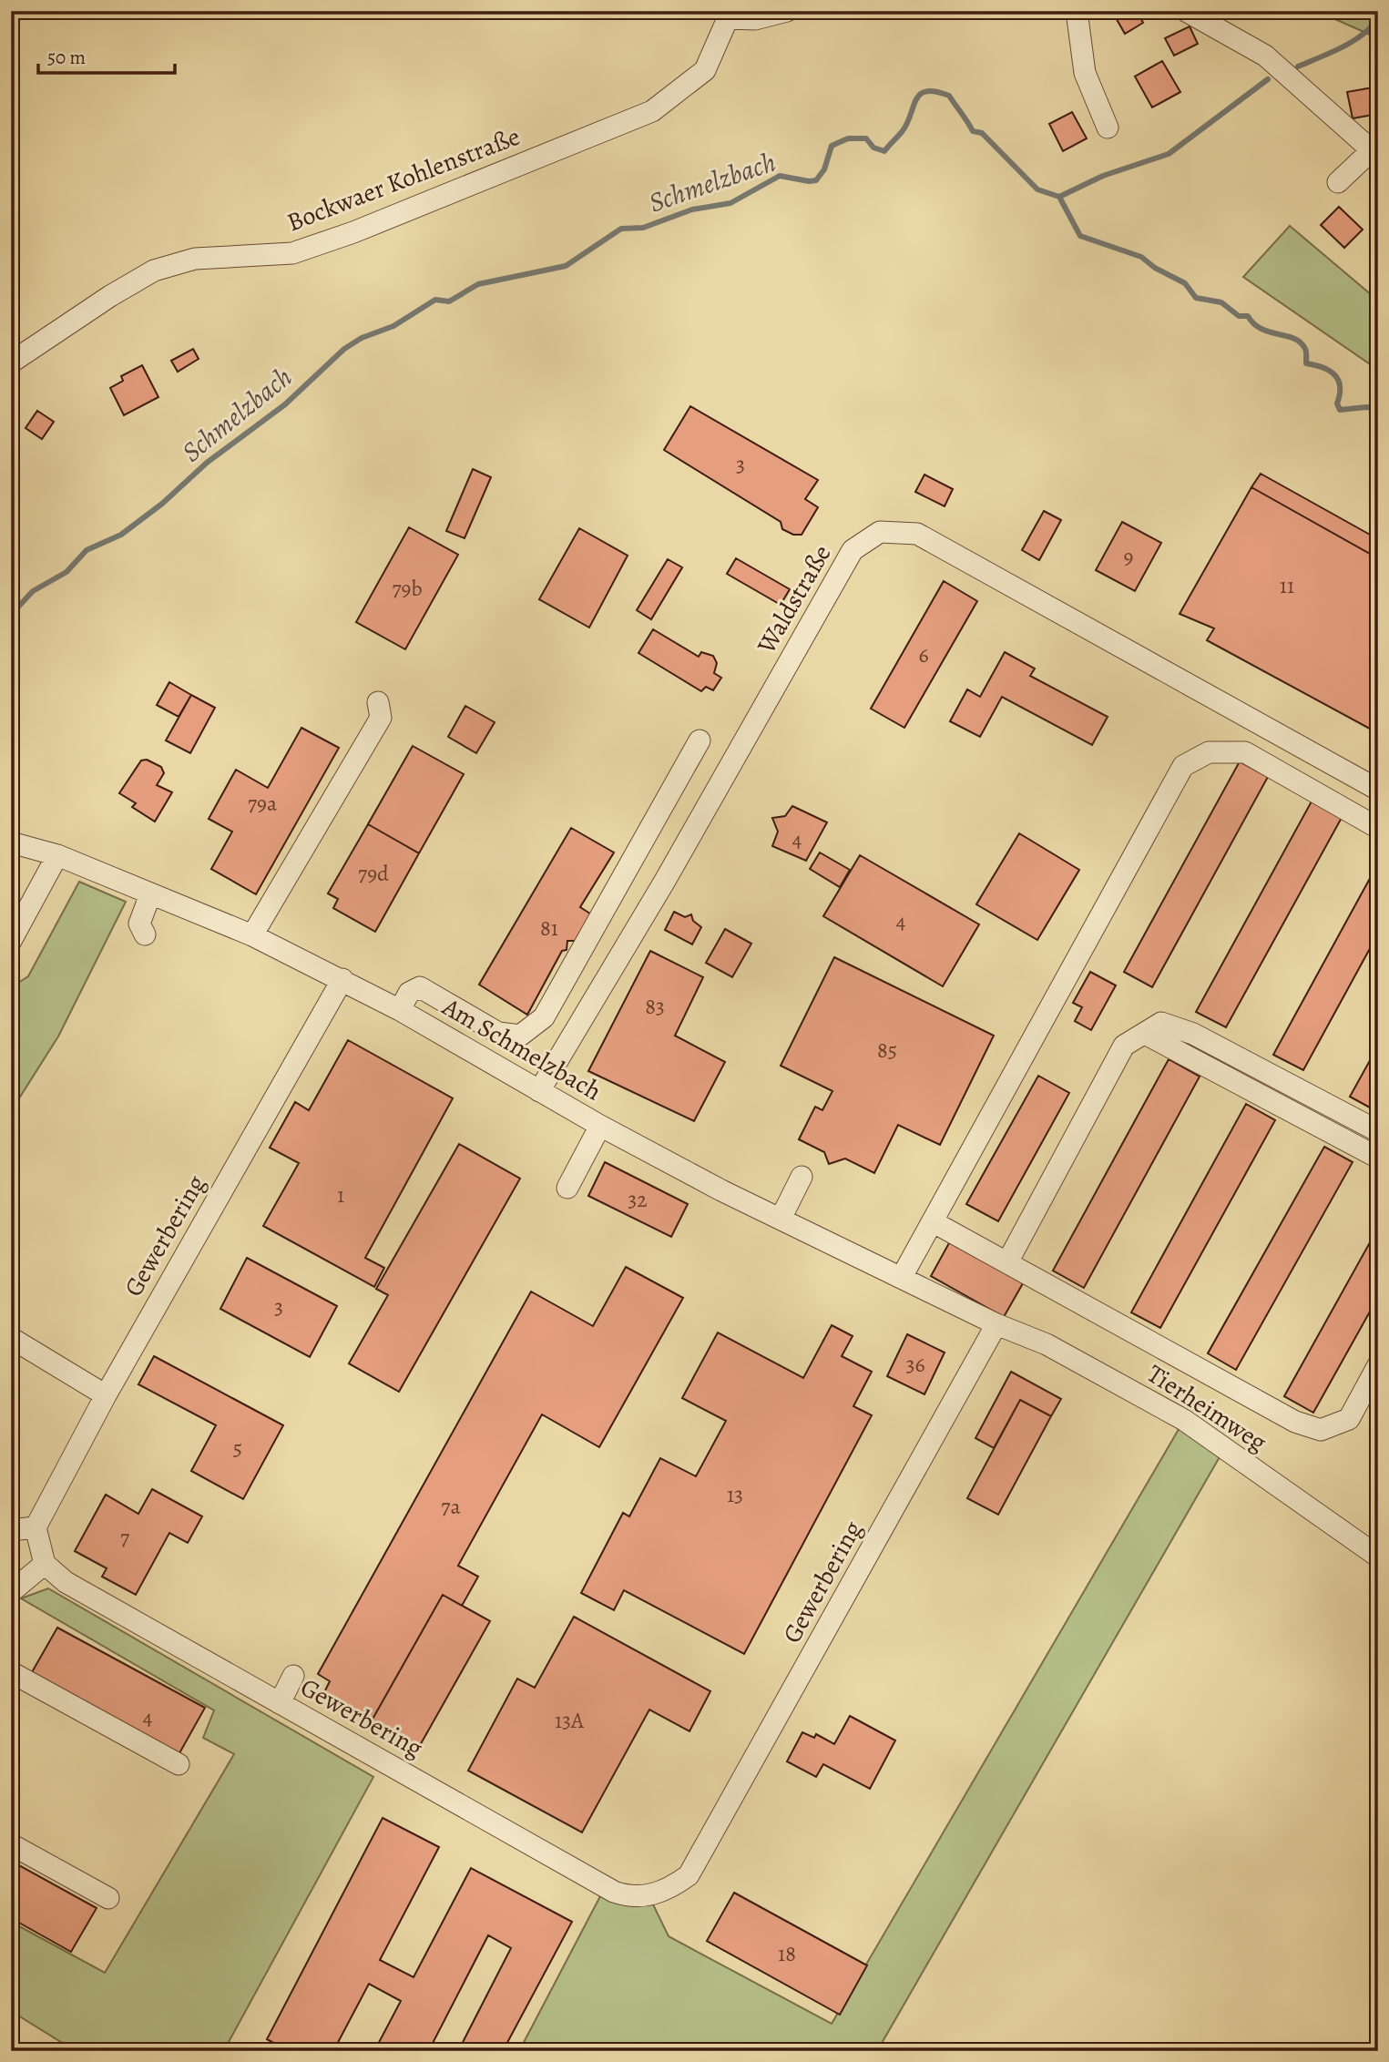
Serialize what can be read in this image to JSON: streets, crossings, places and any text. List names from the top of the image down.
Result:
{
  "streets": {
    "street": [
      "Bockwaer Kohlenstraße",
      "Waldstraße",
      "Am Schmelzbach",
      "Gewerbering",
      "Tierheimweg"
    ]
  },
  "crossings": [
    ["Waldstraße", "Am Schmelzbach"],
    ["Am Schmelzbach", "Gewerbering"],
    ["Am Schmelzbach", "Tierheimweg"],
    ["Gewerbering", "Tierheimweg"]
  ],
  "water": ["Schmelzbach"],
  "house_numbers": [
    "3",
    "9",
    "11",
    "79b",
    "6",
    "79a",
    "4",
    "79d",
    "4",
    "81",
    "83",
    "85",
    "1",
    "32",
    "3",
    "36",
    "5",
    "13",
    "7a",
    "7",
    "4",
    "13A",
    "18"
  ],
  "scale_bar": "50 m"
}
